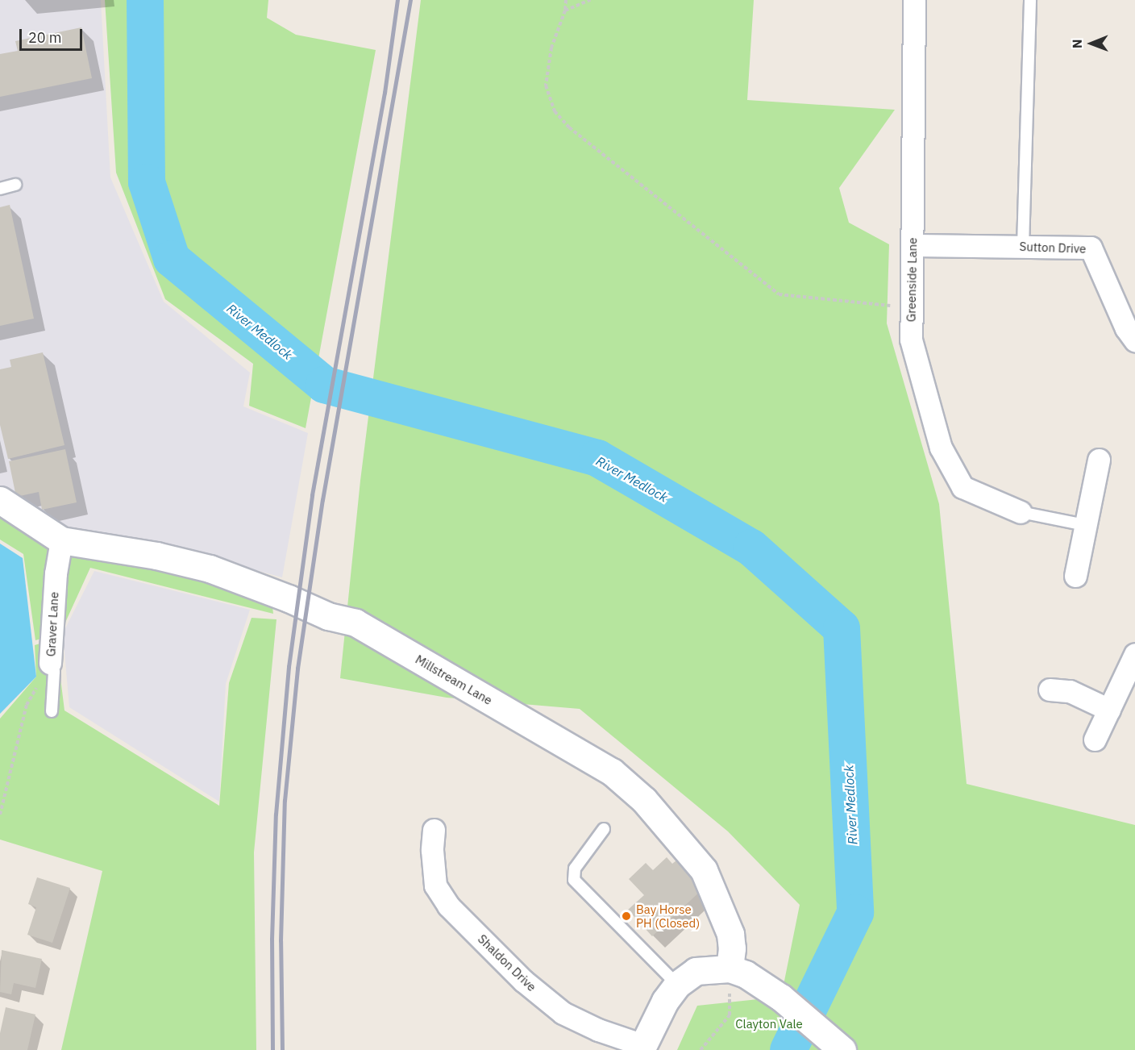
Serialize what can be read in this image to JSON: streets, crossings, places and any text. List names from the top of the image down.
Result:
{
  "streets": {
    "street": [
      "Sutton Drive",
      "Greenside Lane",
      "Graver Lane",
      "Millstream Lane",
      "Shaldon Drive"
    ]
  },
  "crossings": [
    ["Sutton Drive", "Greenside Lane"],
    ["Graver Lane", "Millstream Lane"]
  ],
  "water": ["River Medlock"],
  "parks": ["Clayton Vale"],
  "places": ["Bay Horse PH (Closed)"],
  "scale_bar": "20 m",
  "north": "left"
}
